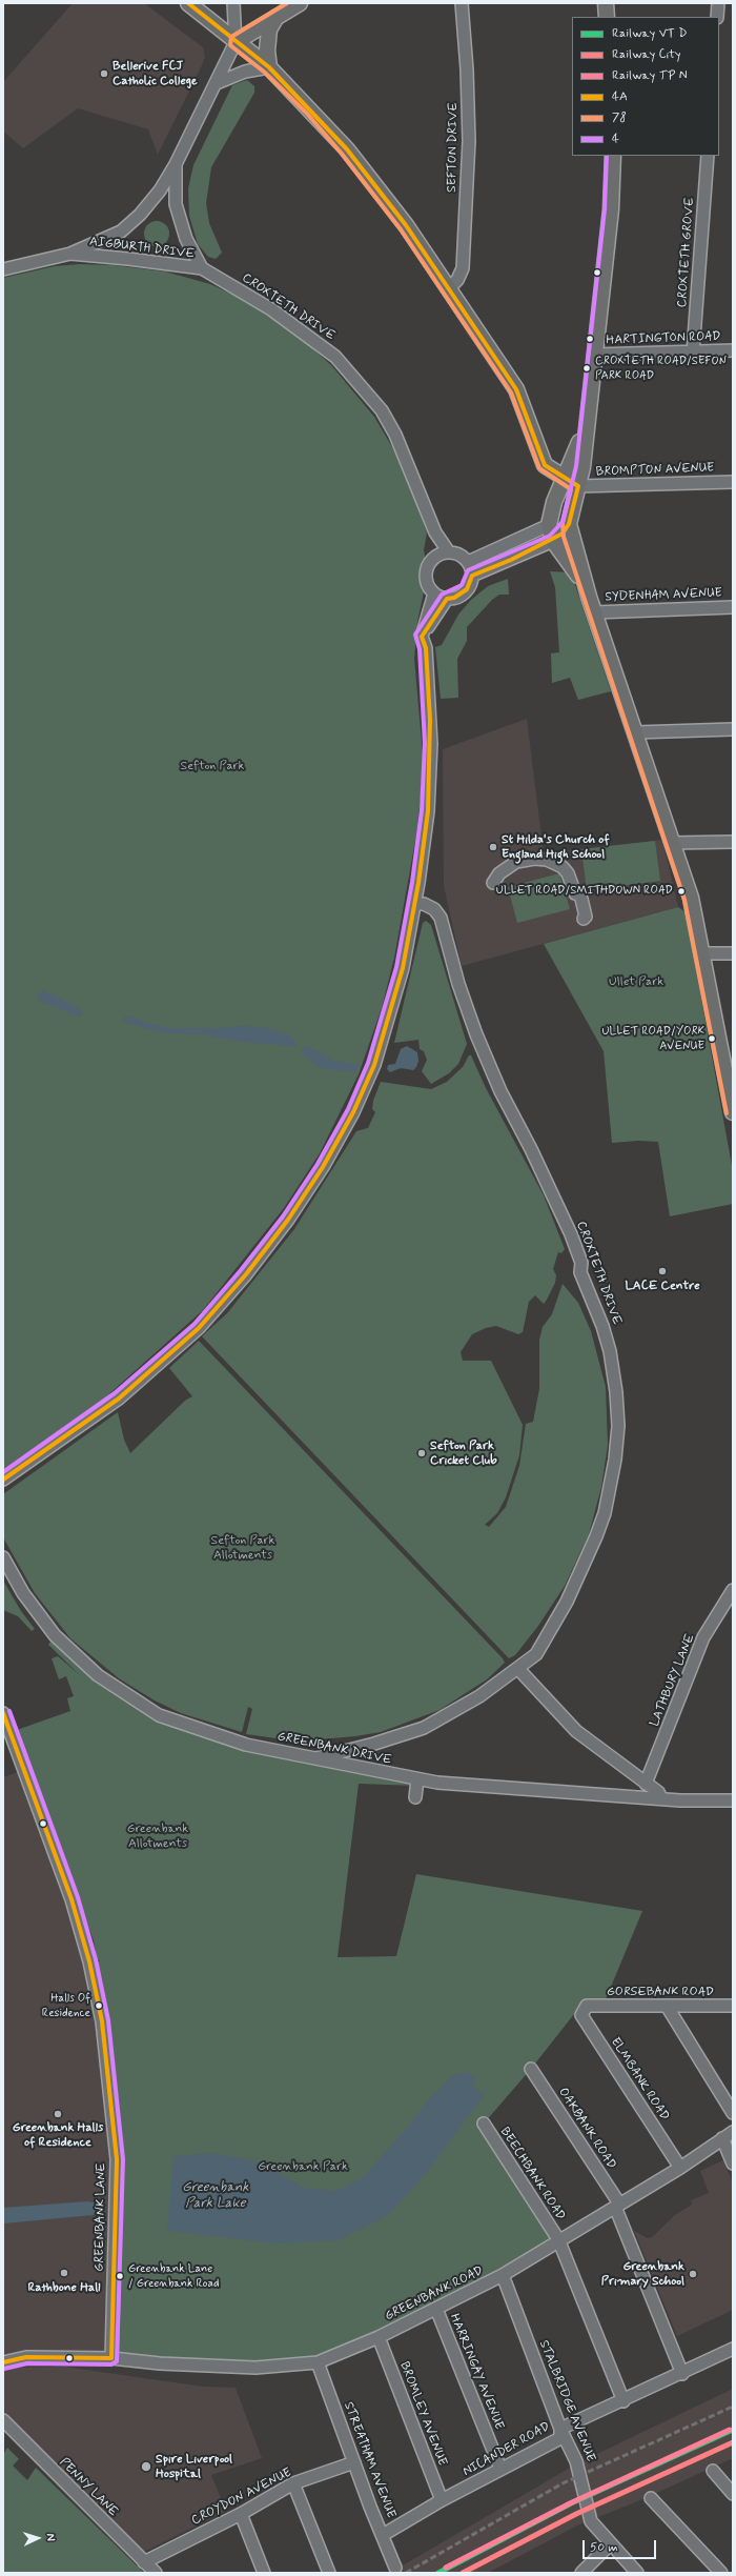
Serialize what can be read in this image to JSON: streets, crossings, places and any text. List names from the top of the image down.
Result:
{
  "streets": {
    "street": [
      "SEFTON DRIVE",
      "AIGBURTH DRIVE",
      "CROXTETH GROVE",
      "CROXTETH DRIVE",
      "HARTINGTON ROAD",
      "BROMPTON AVENUE",
      "SYDENHAM AVENUE",
      "LATHBURY LANE",
      "GREENBANK DRIVE",
      "GORSEBANK ROAD",
      "ELMBANK ROAD",
      "OAKBANK ROAD",
      "BEECHBANK ROAD",
      "GREENBANK LANE",
      "GREENBANK ROAD",
      "HARRINGAY AVENUE",
      "STALBRIDGE AVENUE",
      "BROMLEY AVENUE",
      "NICANDER ROAD",
      "STREATHAM AVENUE",
      "PENNY LANE",
      "CROYDON AVENUE"
    ]
  },
  "crossings": [
    ["AIGBURTH DRIVE", "CROXTETH DRIVE"],
    ["CROXTETH GROVE", "HARTINGTON ROAD"],
    ["CROXTETH DRIVE", "GREENBANK DRIVE"],
    ["GORSEBANK ROAD", "ELMBANK ROAD"],
    ["ELMBANK ROAD", "GREENBANK ROAD"],
    ["OAKBANK ROAD", "GREENBANK ROAD"],
    ["OAKBANK ROAD", "NICANDER ROAD"],
    ["BEECHBANK ROAD", "GREENBANK ROAD"],
    ["BEECHBANK ROAD", "NICANDER ROAD"],
    ["GREENBANK LANE", "GREENBANK ROAD"],
    ["GREENBANK ROAD", "HARRINGAY AVENUE"],
    ["GREENBANK ROAD", "STALBRIDGE AVENUE"],
    ["GREENBANK ROAD", "BROMLEY AVENUE"],
    ["GREENBANK ROAD", "STREATHAM AVENUE"],
    ["HARRINGAY AVENUE", "NICANDER ROAD"],
    ["STALBRIDGE AVENUE", "NICANDER ROAD"],
    ["BROMLEY AVENUE", "NICANDER ROAD"],
    ["NICANDER ROAD", "STREATHAM AVENUE"],
    ["STREATHAM AVENUE", "CROYDON AVENUE"],
    ["PENNY LANE", "CROYDON AVENUE"]
  ],
  "water": ["Greenbank Park Lake"],
  "parks": [
    "Sefton Park",
    "Ullet Park",
    "Sefton Park Allotments",
    "Greenbank Allotments",
    "Greenbank Park"
  ],
  "places": [
    "Bellerive FCJ Catholic College",
    "CROXTETH ROAD/SEFON PARK ROAD",
    "St Hilda's Church of England High School",
    "ULLET ROAD/SMITHDOWN ROAD",
    "ULLET ROAD/YORK AVENUE",
    "LACE Centre",
    "Sefton Park Cricket Club",
    "Halls Of Residence",
    "Greenbank Halls of Residence",
    "Rathbone Hall",
    "Greenbank Primary School",
    "Greenbank Lane / Greenbank Road",
    "Spire Liverpool Hospital"
  ],
  "lines": [
    "transit line 4A",
    "transit line 78",
    "transit line 4",
    "rail line City"
  ],
  "legend": [
    "Railway VT D",
    "Railway City",
    "Railway TP N",
    "4A",
    "78",
    "4"
  ],
  "scale_bar": "50 m",
  "north": "right"
}
